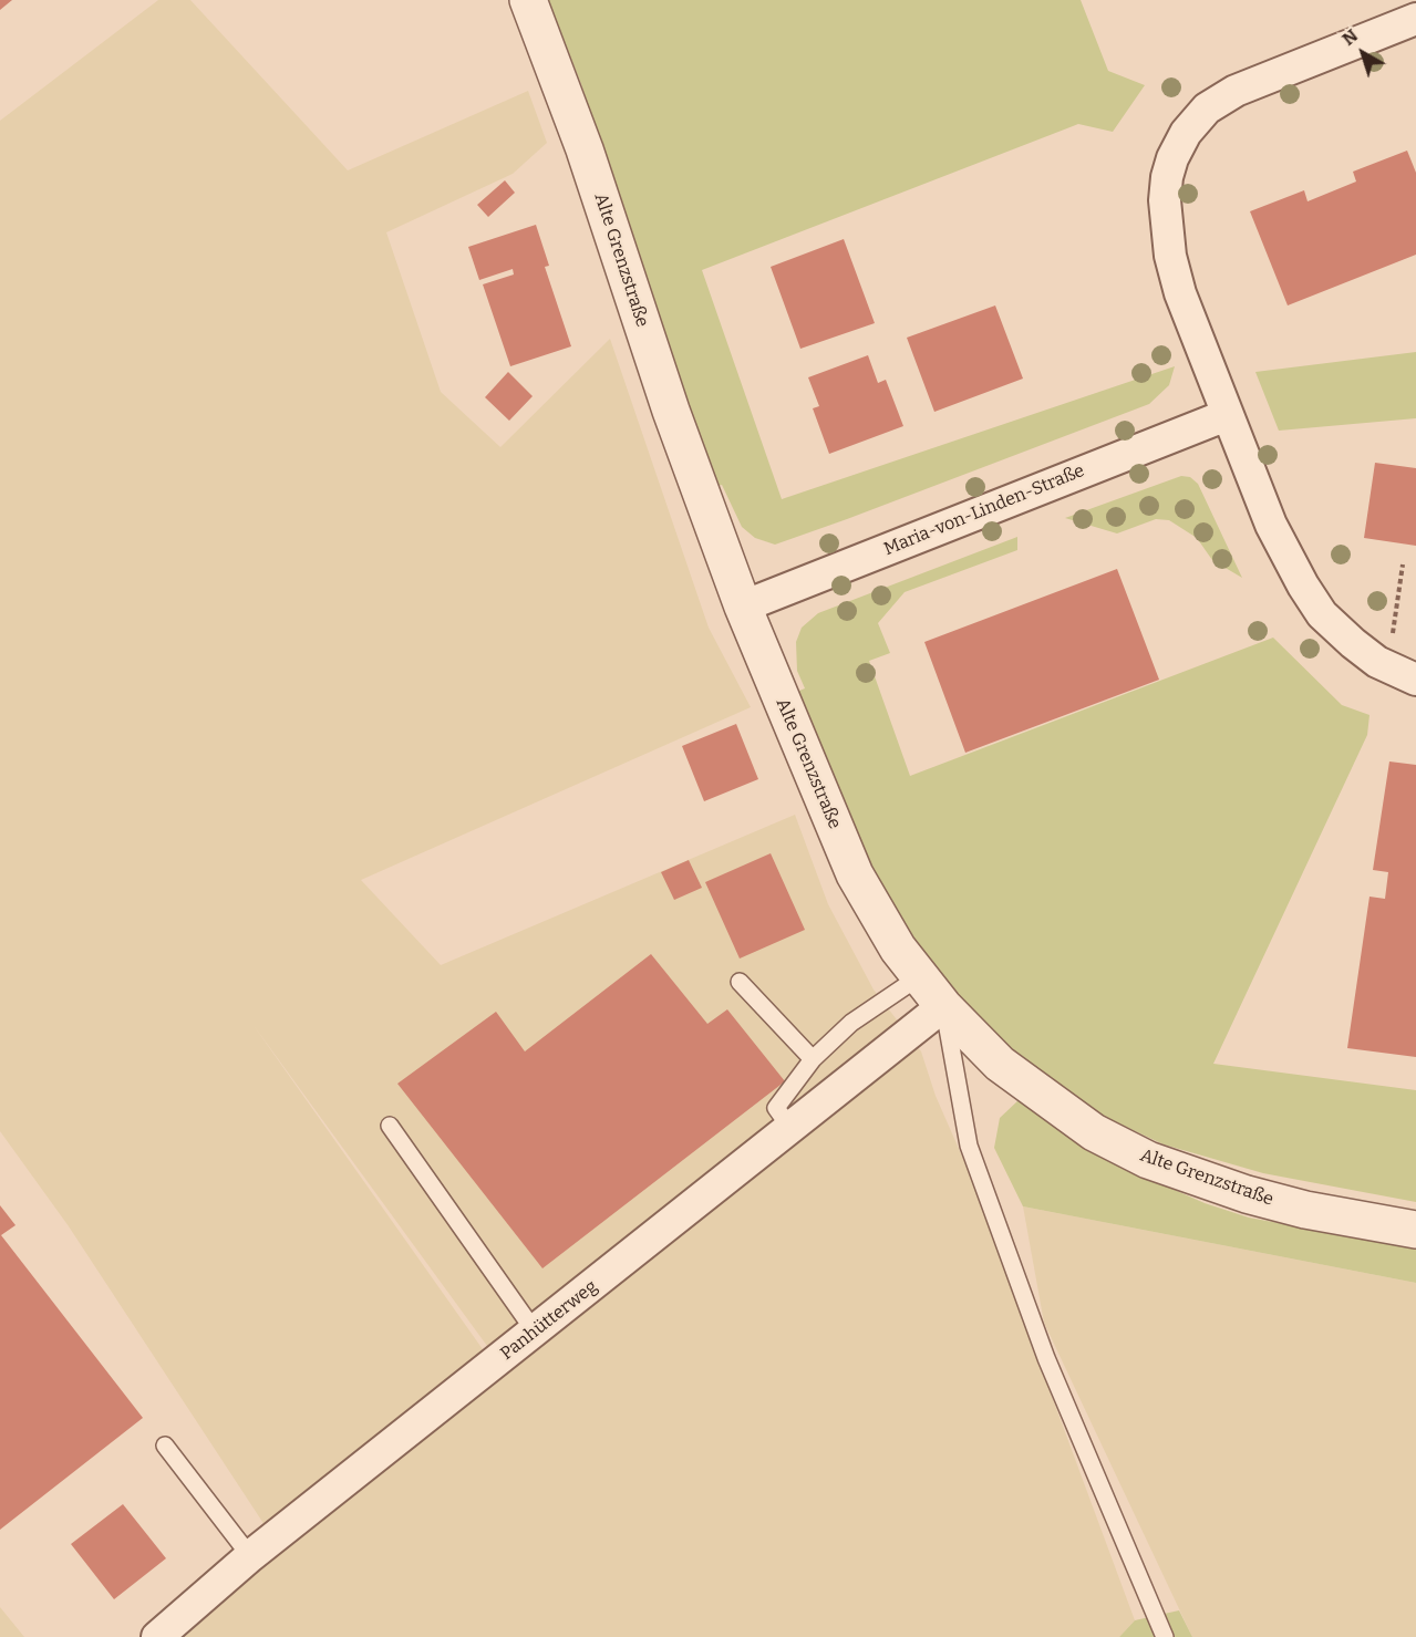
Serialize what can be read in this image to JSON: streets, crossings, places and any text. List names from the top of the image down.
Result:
{
  "streets": {
    "street": ["Alte Grenzstraße", "Maria-von-Linden-Straße", "Panhütterweg"]
  },
  "crossings": [
    ["Alte Grenzstraße", "Maria-von-Linden-Straße"],
    ["Alte Grenzstraße", "Panhütterweg"]
  ],
  "north": "top left"
}
